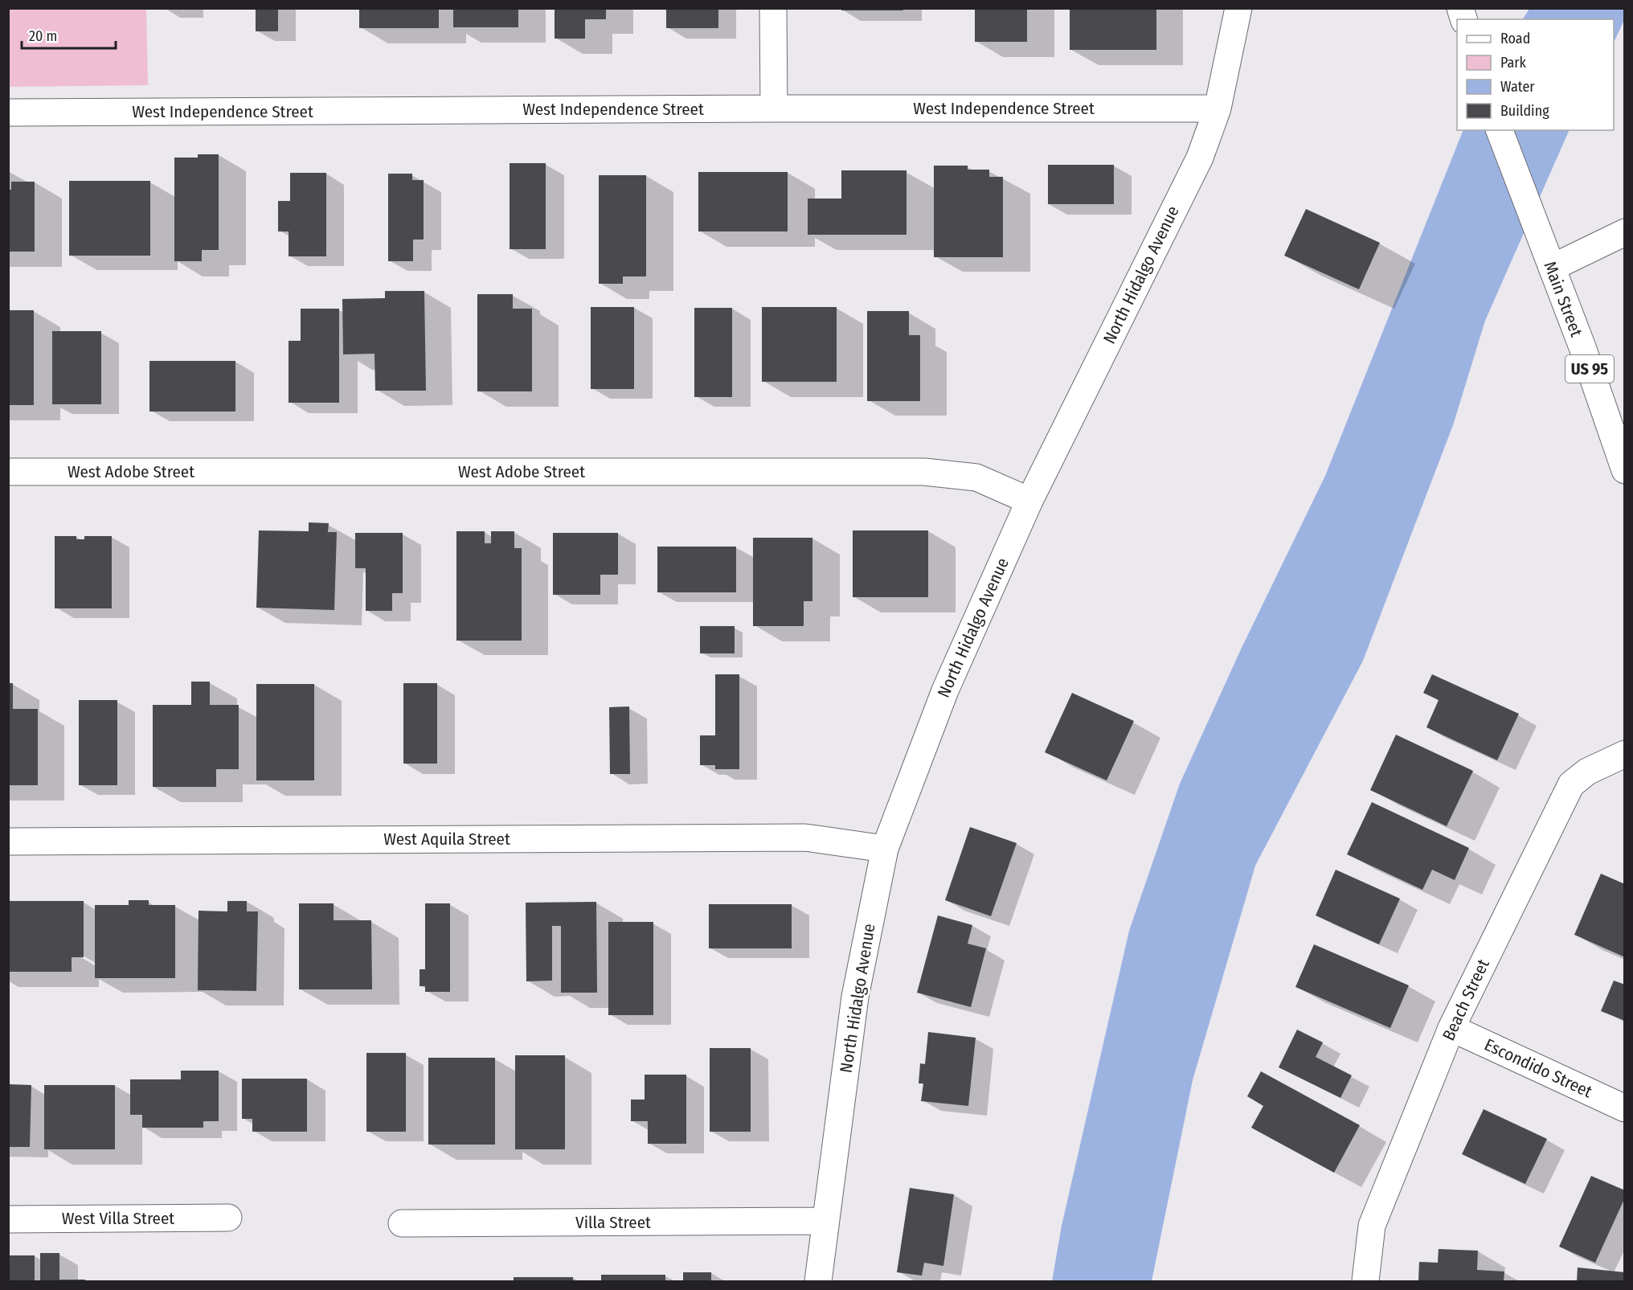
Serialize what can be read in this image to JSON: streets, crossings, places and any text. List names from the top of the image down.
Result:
{
  "streets": {
    "main road": [
      "West Independence Street",
      "North Hidalgo Avenue",
      "Main Street",
      "US 95",
      "West Adobe Street",
      "West Aquila Street",
      "Beach Street",
      "Escondido Street",
      "West Villa Street",
      "Villa Street"
    ]
  },
  "crossings": [
    ["West Independence Street", "North Hidalgo Avenue"],
    ["North Hidalgo Avenue", "West Adobe Street"],
    ["North Hidalgo Avenue", "West Aquila Street"],
    ["North Hidalgo Avenue", "Villa Street"],
    ["Beach Street", "Escondido Street"]
  ],
  "legend": [
    "Road",
    "Park",
    "Water",
    "Building"
  ],
  "scale_bar": "20 m"
}
